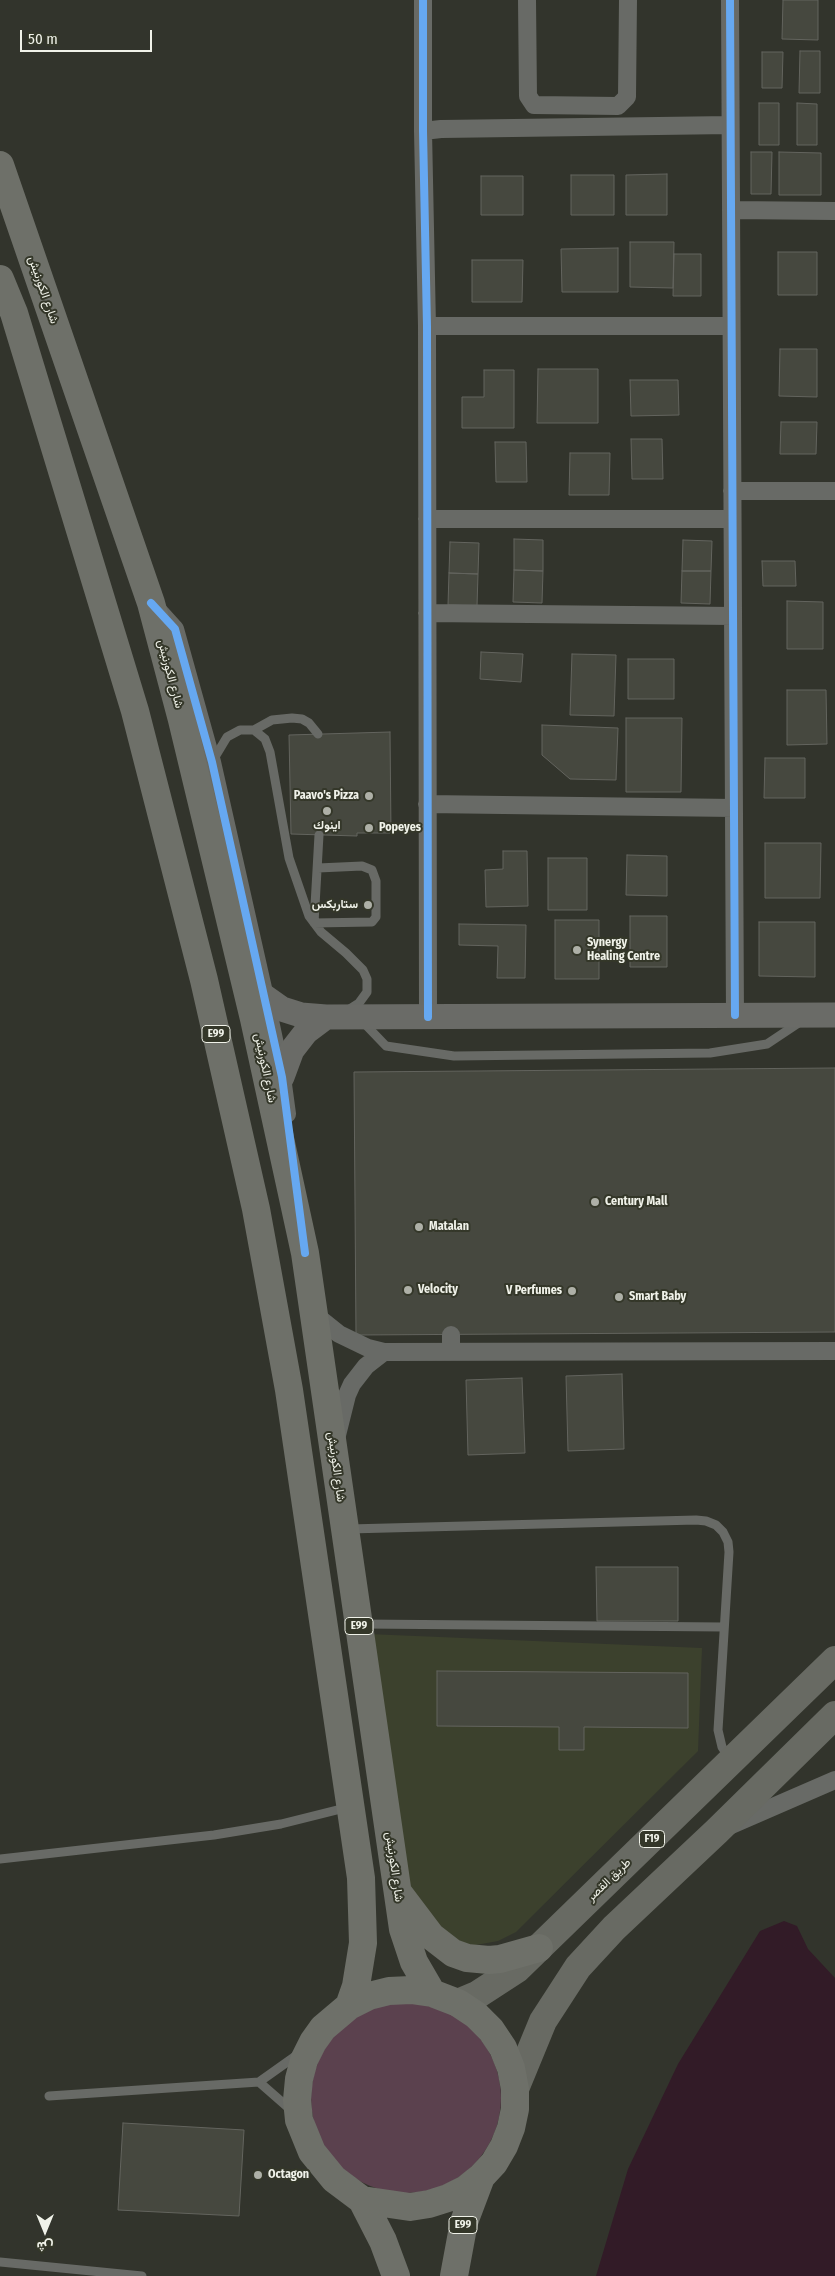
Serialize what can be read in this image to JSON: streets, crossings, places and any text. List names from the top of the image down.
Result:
{
  "streets": {
    "highway": ["شارع الكورنيش", "E99"],
    "main road": ["F19", "طريق القصر"]
  },
  "places": [
    "Paavo's Pizza",
    "اينوك",
    "Popeyes",
    "ستاربكس",
    "Synergy Healing Centre",
    "Century Mall",
    "Matalan",
    "Velocity",
    "V Perfumes",
    "Smart Baby",
    "Octagon"
  ],
  "scale_bar": "50 m",
  "north": "bottom"
}
